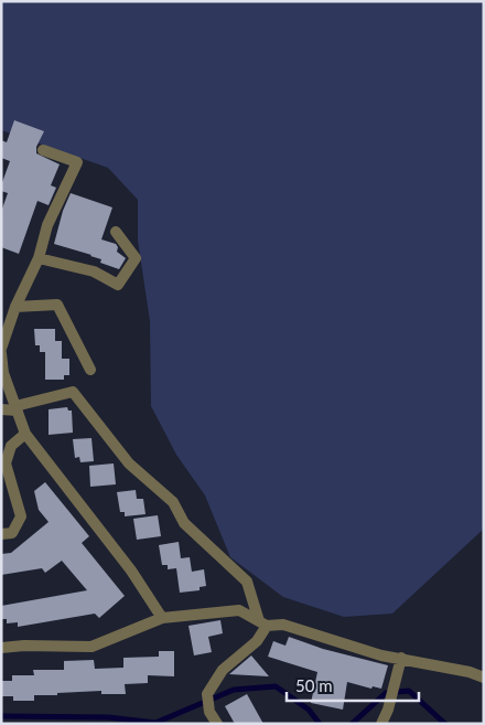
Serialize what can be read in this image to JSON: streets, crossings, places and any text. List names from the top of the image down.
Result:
{
  "scale_bar": "50 m"
}
